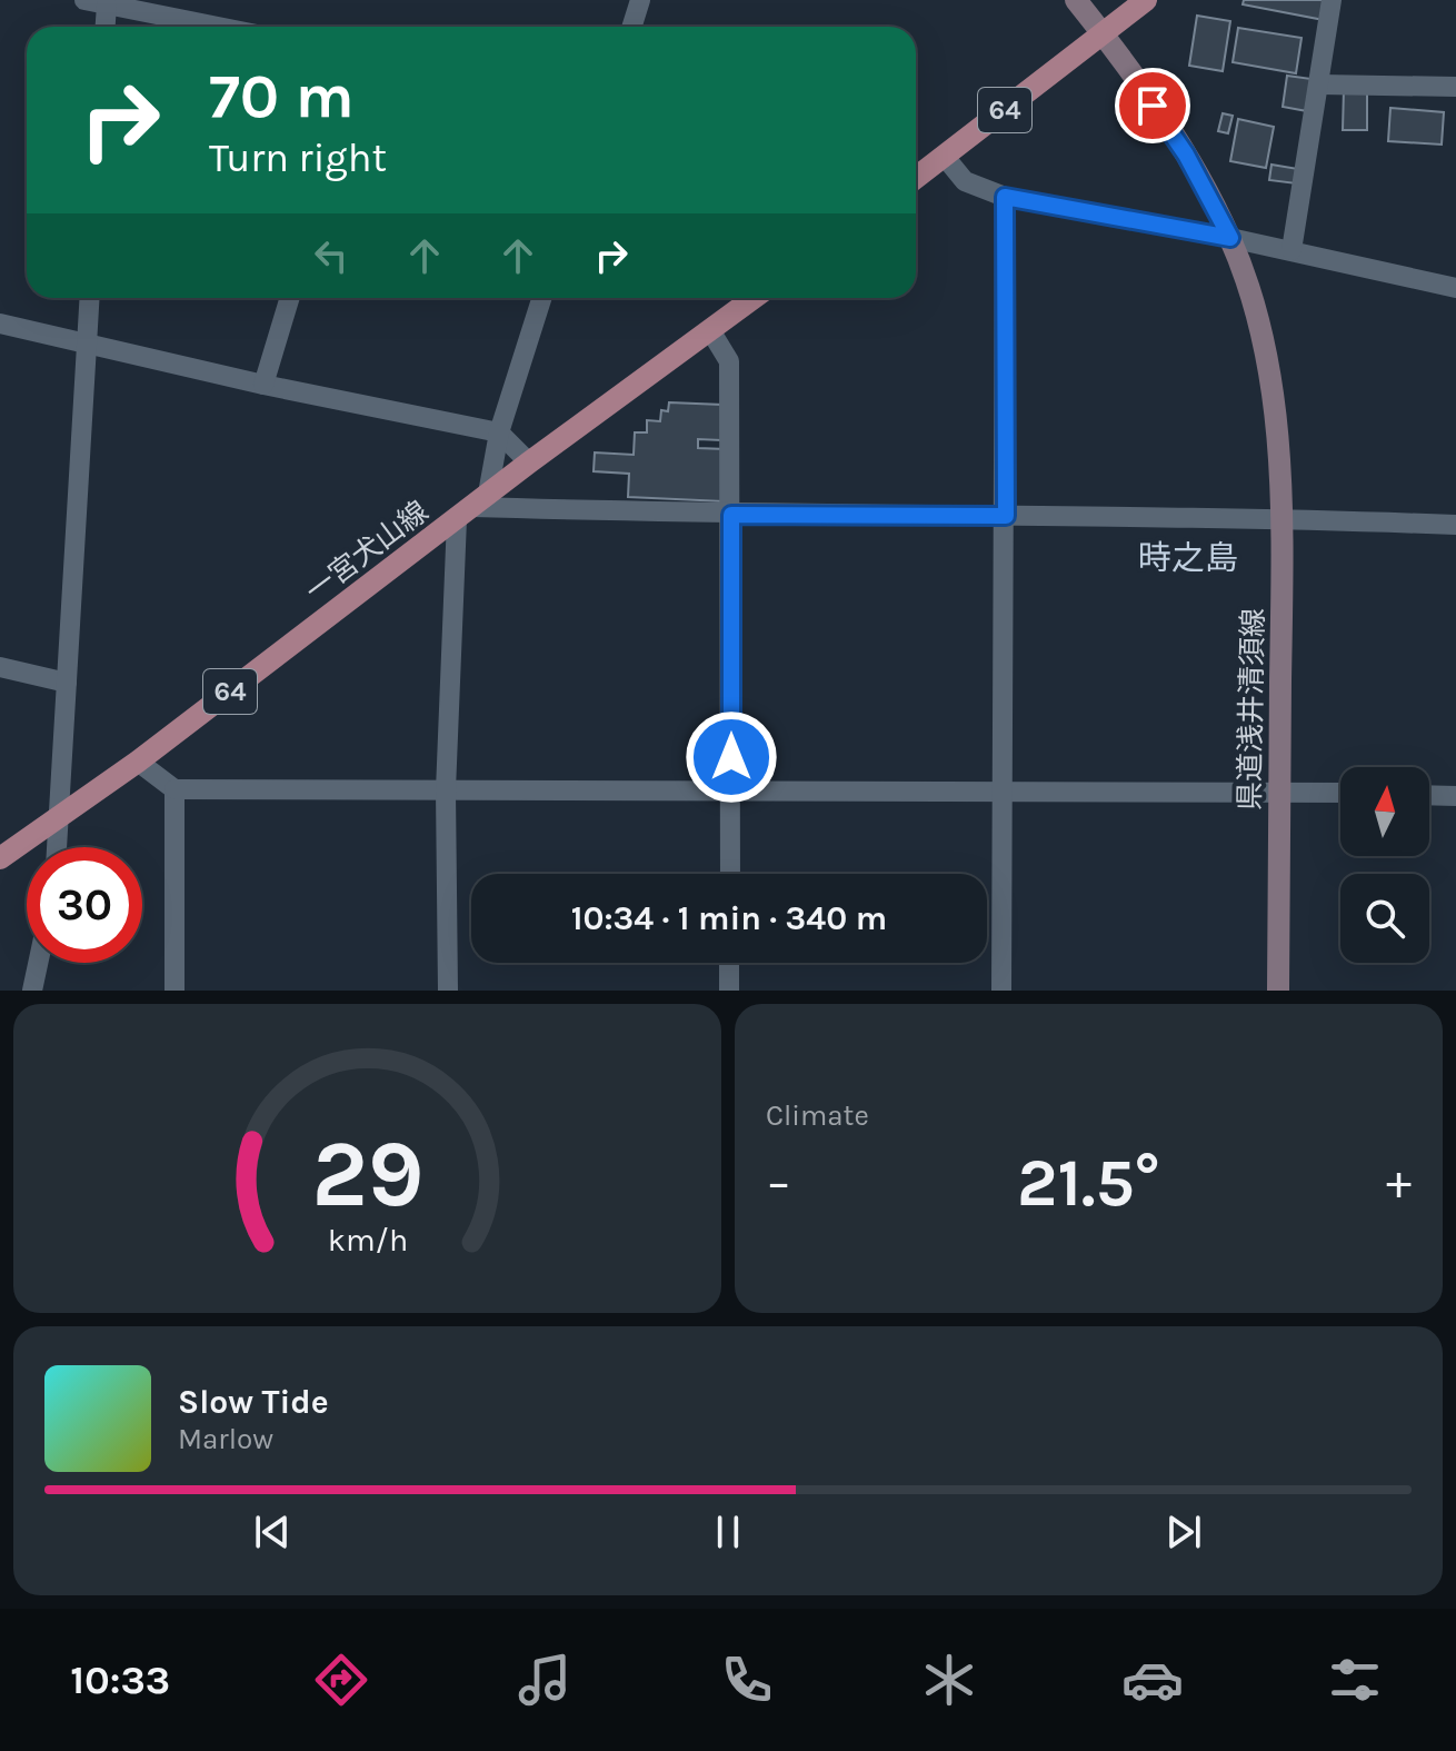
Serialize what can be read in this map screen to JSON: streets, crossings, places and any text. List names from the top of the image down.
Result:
{
  "streets": {
    "main road": ["64", "一宮犬山線", "県道浅井清須線"]
  },
  "crossings": [
    ["64", "県道浅井清須線"]
  ],
  "districts": ["時之島"],
  "north": "top",
  "page": {
    "turn": ["70 m", "Turn right"],
    "limit": "30",
    "trip": "10:34 · 1 min · 340 m",
    "tile": "Climate",
    "heat": ["−", "21.5°", "+"],
    "song": ["Slow Tide", "Marlow"],
    "tabs": "10:33",
    "gauge": ["29", "km/h"]
  }
}
